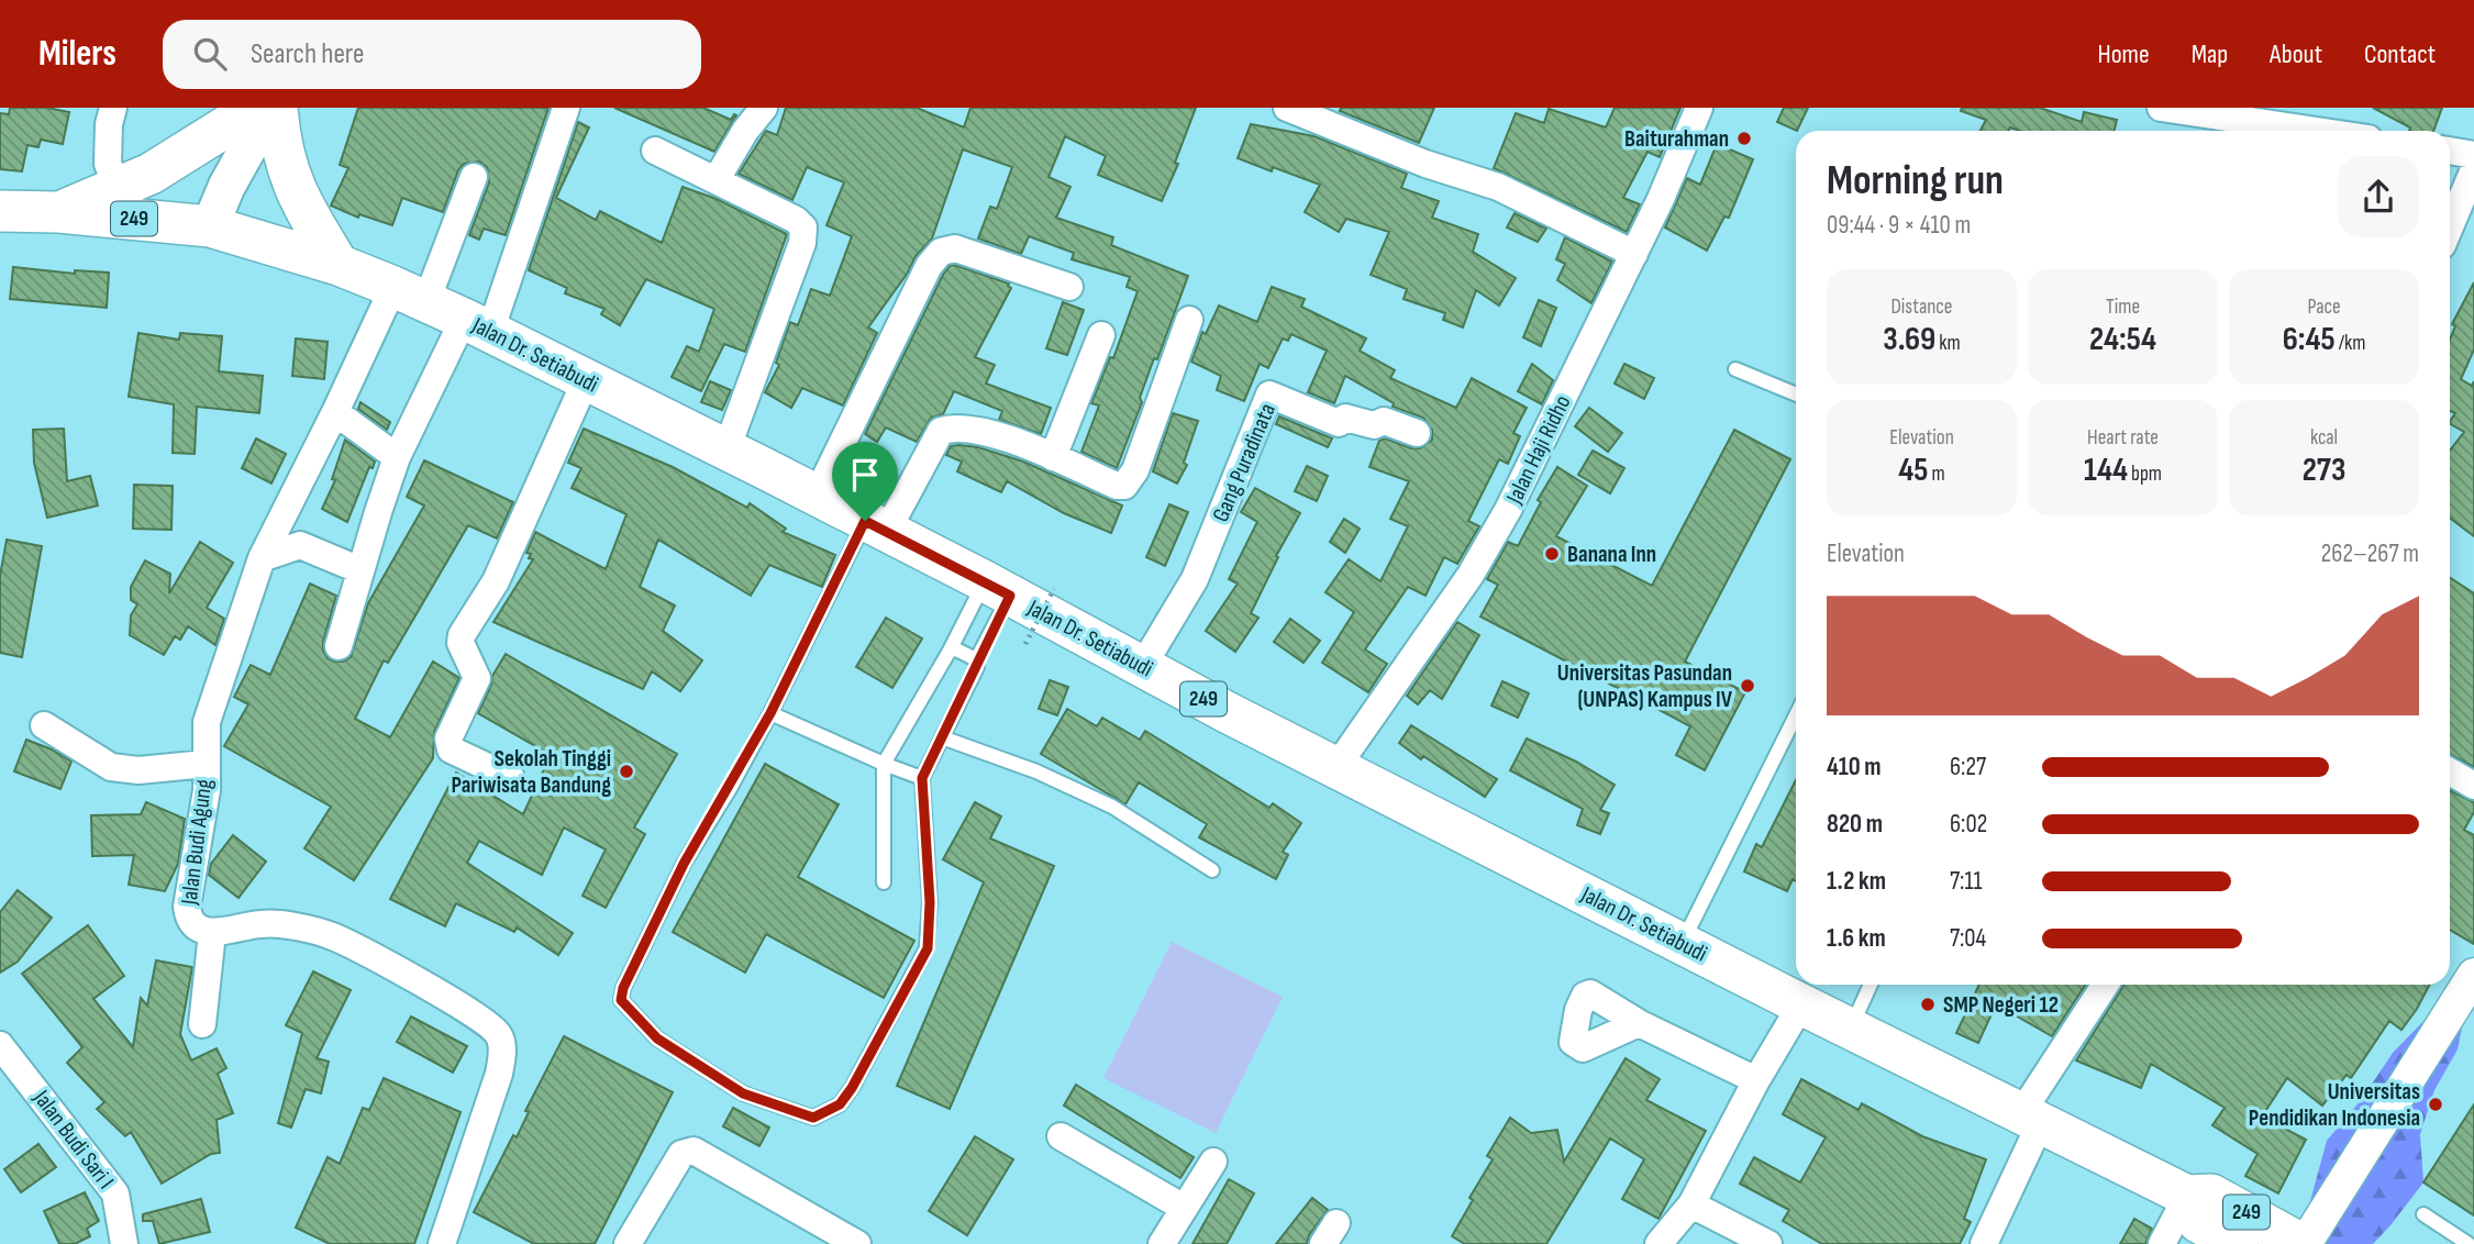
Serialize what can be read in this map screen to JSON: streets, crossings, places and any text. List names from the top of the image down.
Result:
{
  "streets": {
    "main road": ["249", "Jalan Dr. Setiabudi"],
    "street": [
      "Jalan Haji Ridho",
      "Gang Puradinata",
      "Jalan Budi Agung",
      "Jalan Budi Sari I"
    ]
  },
  "crossings": [
    ["249", "Jalan Dr. Setiabudi"],
    ["Jalan Dr. Setiabudi", "Jalan Haji Ridho"],
    ["Jalan Dr. Setiabudi", "Gang Puradinata"],
    ["Jalan Dr. Setiabudi", "Jalan Budi Agung"]
  ],
  "places": [
    "Baiturahman",
    "Banana Inn",
    "Universitas Pasundan (UNPAS) Kampus IV",
    "Sekolah Tinggi Pariwisata Bandung",
    "SMP Negeri 12",
    "Universitas Pendidikan Indonesia"
  ],
  "page": {
    "header": "Milers",
    "search": "Search here",
    "nav": [
      "Home",
      "Map",
      "About",
      "Contact"
    ],
    "heading": ["Morning run", "09:44 · 9 × 410 m"],
    "stats": [
      ["Distance", "3.69 km"],
      ["Time", "24:54"],
      ["Pace", "6:45 /km"],
      ["Elevation", "45 m"],
      ["Heart rate", "144 bpm"],
      ["kcal", "273"]
    ],
    "chart": ["Elevation", "262–267 m"],
    "list": [
      {
        "name": "410 m",
        "note": "6:27"
      },
      {
        "name": "820 m",
        "note": "6:02"
      },
      {
        "name": "1.2 km",
        "note": "7:11"
      },
      {
        "name": "1.6 km",
        "note": "7:04"
      }
    ]
  }
}
